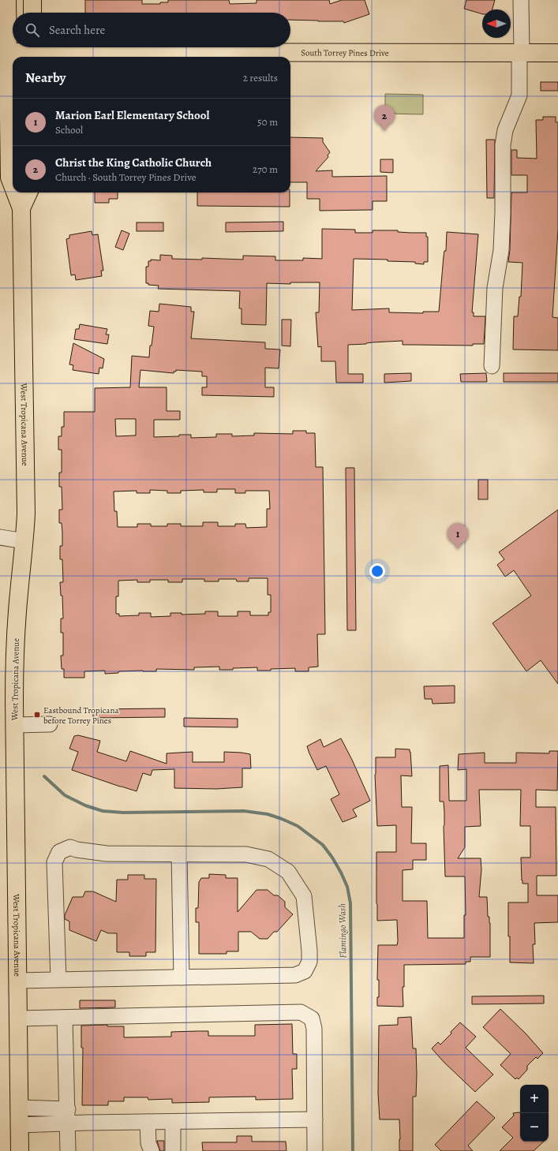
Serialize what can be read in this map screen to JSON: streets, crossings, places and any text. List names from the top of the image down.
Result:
{
  "streets": {
    "main road": ["South Torrey Pines Drive", "West Tropicana Avenue"]
  },
  "crossings": [
    ["South Torrey Pines Drive", "West Tropicana Avenue"]
  ],
  "water": ["Flamingo Wash"],
  "places": {
    "transit": ["Eastbound Tropicana before Torrey Pines"]
  },
  "north": "left",
  "page": {
    "search": "Search here",
    "heading": ["Nearby", "2 results"],
    "list": [
      {
        "mark": "1",
        "name": "Marion Earl Elementary School",
        "note": "School",
        "value": "50 m"
      },
      {
        "mark": "2",
        "name": "Christ the King Catholic Church",
        "note": "Church · South Torrey Pines Drive",
        "value": "270 m"
      }
    ],
    "pins": ["2", "1"],
    "map_buttons": ["+", "−"]
  }
}
